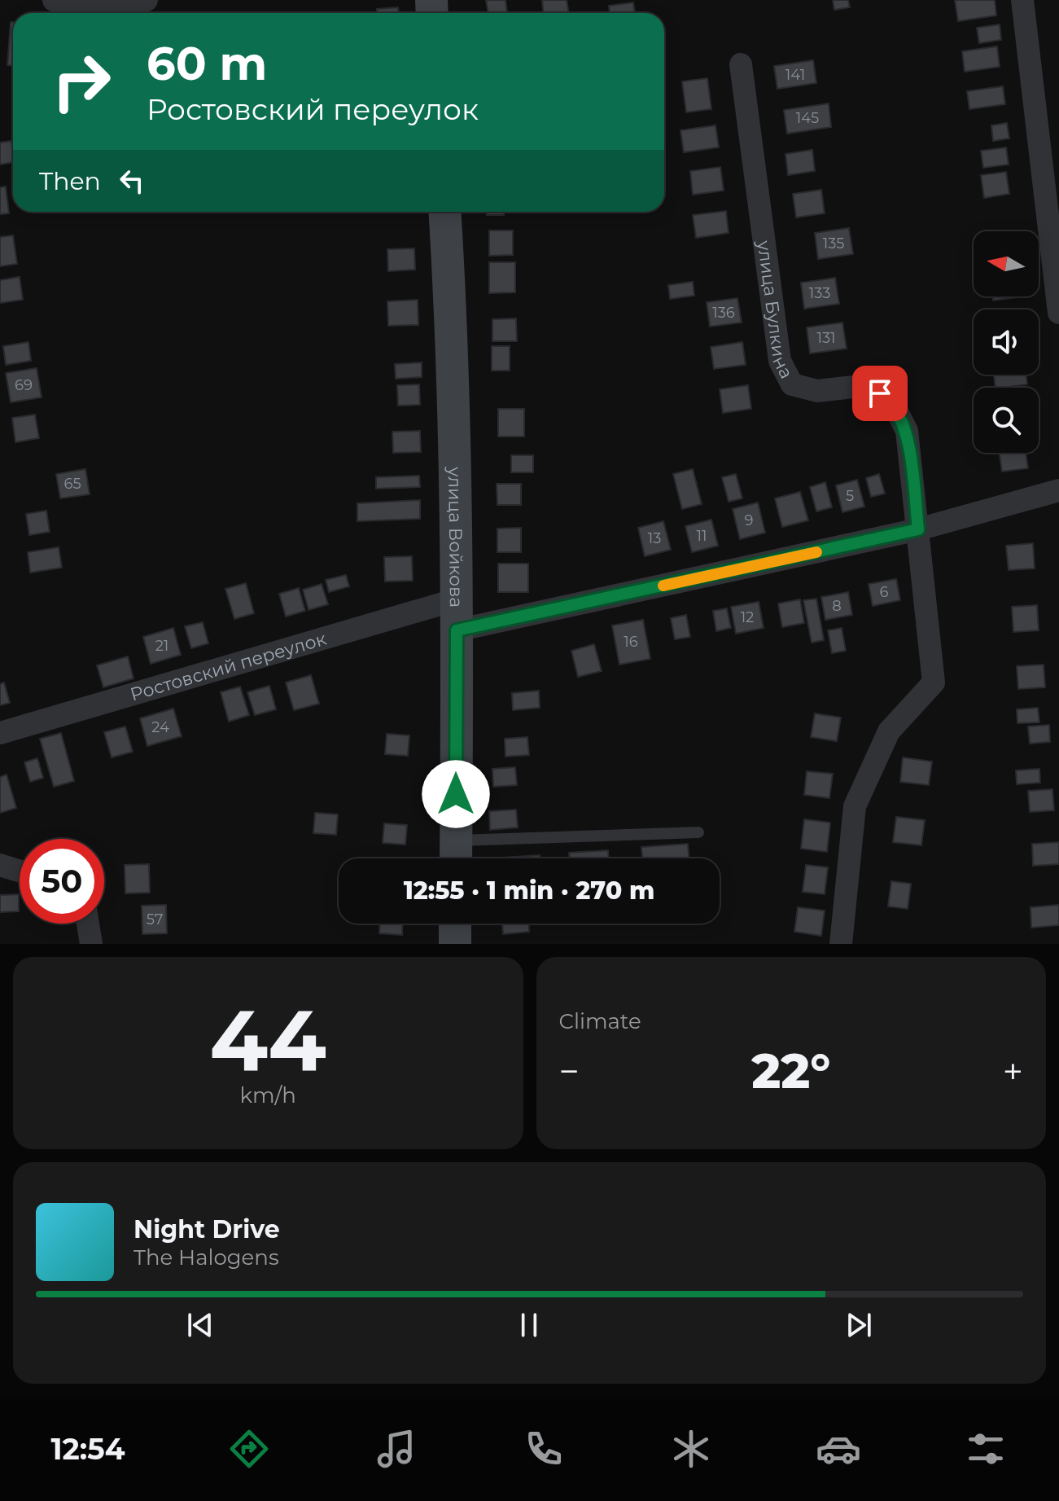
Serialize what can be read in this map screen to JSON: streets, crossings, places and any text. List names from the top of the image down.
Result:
{
  "streets": {
    "main road": ["улица Войкова"],
    "street": ["улица Булкина", "Ростовский переулок"]
  },
  "crossings": [
    ["улица Булкина", "Ростовский переулок"],
    ["улица Войкова", "Ростовский переулок"]
  ],
  "house_numbers": [
    "141",
    "145",
    "135",
    "133",
    "136",
    "131",
    "69",
    "65",
    "5",
    "9",
    "11",
    "13",
    "6",
    "8",
    "12",
    "16",
    "21",
    "24",
    "57"
  ],
  "north": "left",
  "page": {
    "turn": ["60 m", "Ростовский переулок"],
    "then": "Then",
    "limit": "50",
    "trip": "12:55 · 1 min · 270 m",
    "tile": [
      ["44", "km/h"],
      "Climate"
    ],
    "heat": ["−", "22°", "+"],
    "song": ["Night Drive", "The Halogens"],
    "tabs": "12:54"
  }
}
